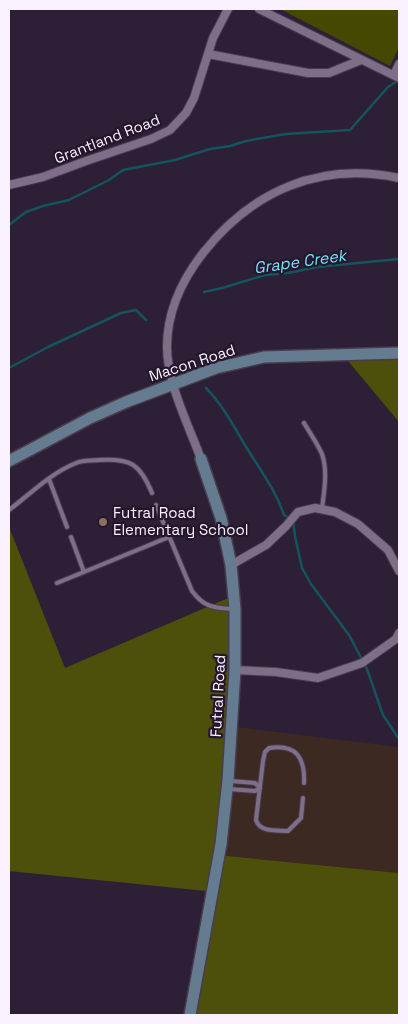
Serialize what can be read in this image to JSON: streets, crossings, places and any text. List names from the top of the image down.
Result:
{
  "streets": {
    "street": ["Grantland Road", "Macon Road", "Futral Road"]
  },
  "crossings": [
    ["Macon Road", "Futral Road"]
  ],
  "water": ["Grape Creek"],
  "places": ["Futral Road Elementary School"]
}
